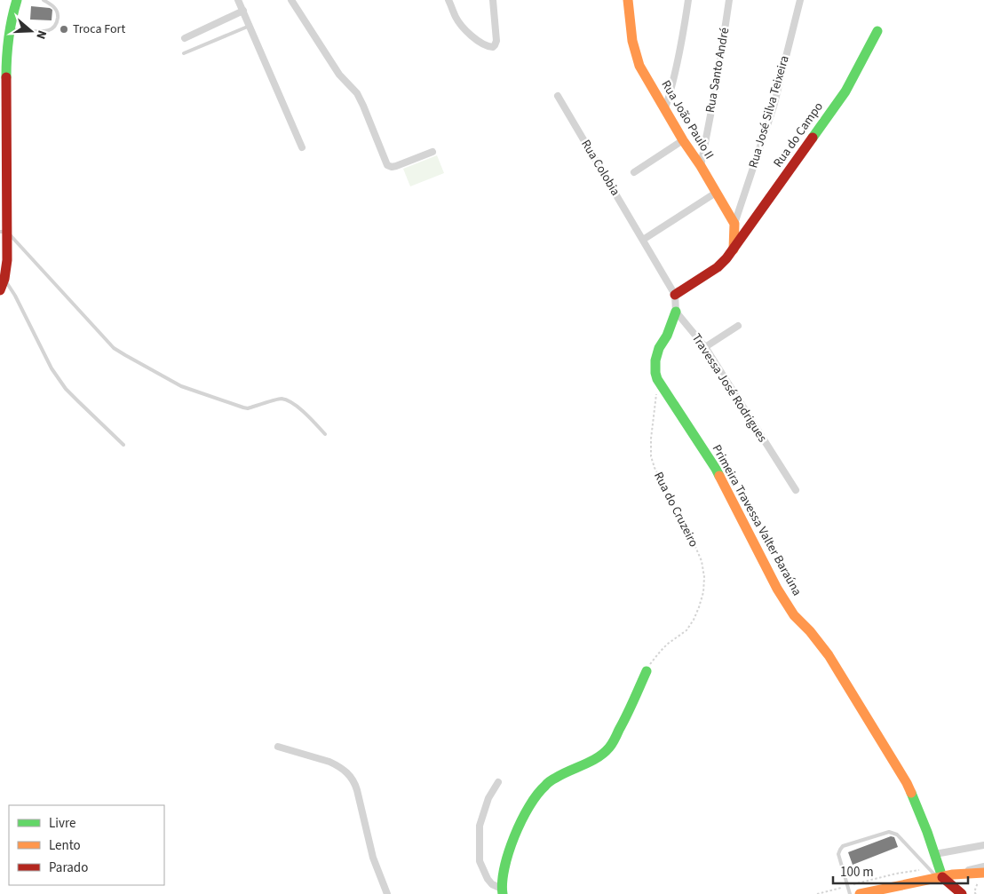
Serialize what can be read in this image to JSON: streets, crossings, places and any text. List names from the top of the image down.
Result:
{
  "streets": {
    "street": [
      "Rua Santo André",
      "Rua José Silva Teixeira",
      "Rua João Paulo II",
      "Rua do Campo",
      "Rua Colobia",
      "Travessa José Rodrigues",
      "Primeira Travessa Valter Baraúna"
    ],
    "path": ["Rua do Cruzeiro"]
  },
  "crossings": [
    ["Rua Santo André", "Rua João Paulo II"],
    ["Rua José Silva Teixeira", "Rua João Paulo II"],
    ["Rua do Cruzeiro", "Primeira Travessa Valter Baraúna"]
  ],
  "places": ["Troca Fort"],
  "legend": ["Livre", "Lento", "Parado"],
  "scale_bar": "100 m",
  "north": "right"
}
